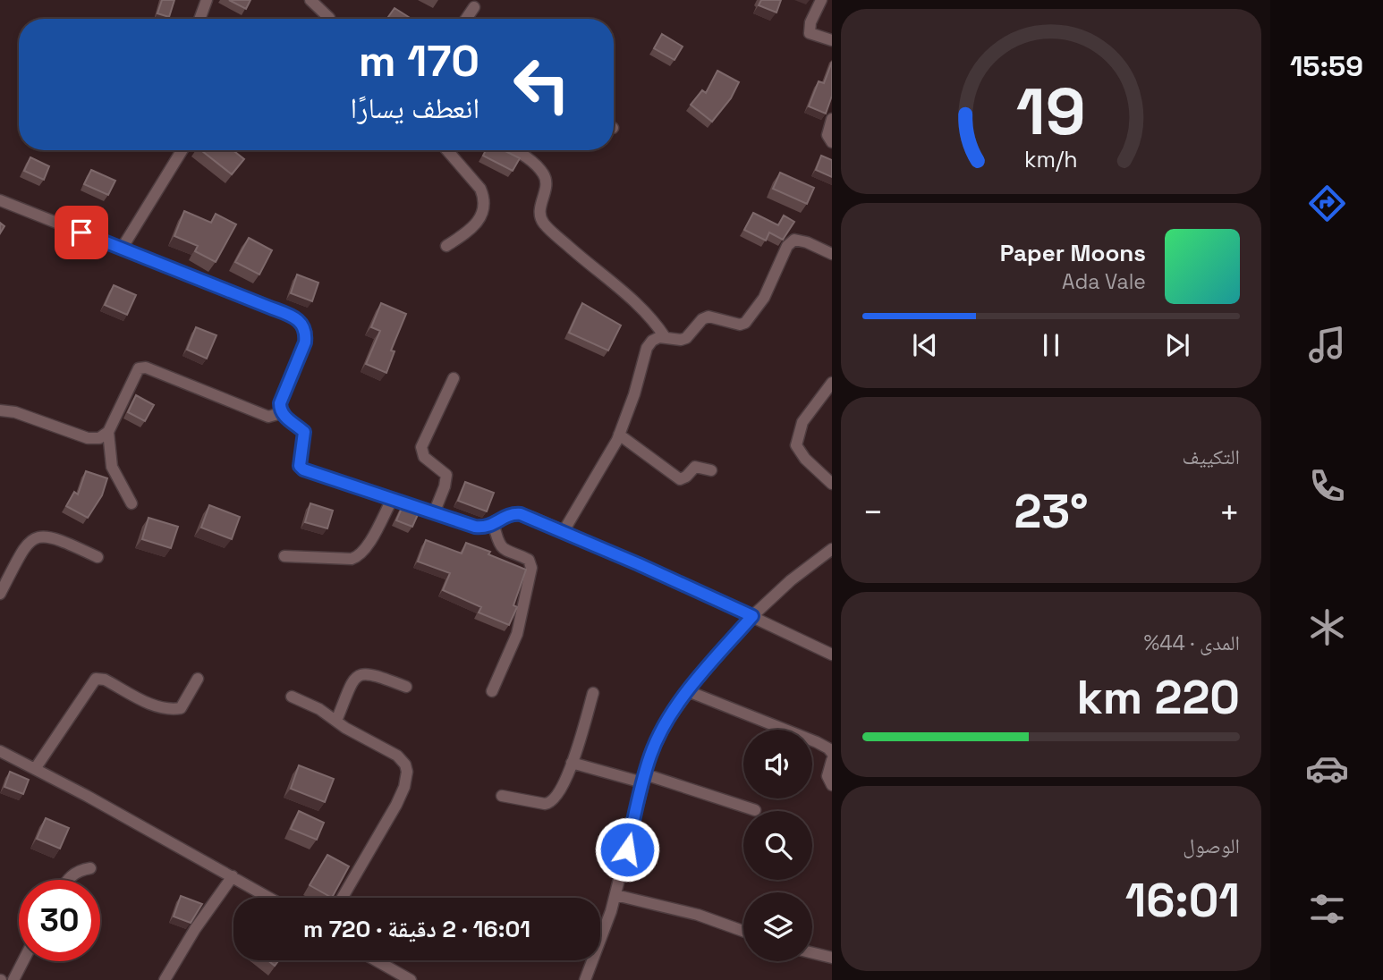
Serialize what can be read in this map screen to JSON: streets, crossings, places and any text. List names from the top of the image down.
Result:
{
  "page": {
    "tabs": "15:59",
    "turn": ["170 m", "انعطف يسارًا"],
    "song": ["Paper Moons", "Ada Vale"],
    "tile": [
      "التكييف",
      ["المدى · 44%", "220 km"],
      ["الوصول", "16:01"]
    ],
    "heat": ["−", "23°", "+"],
    "limit": "30",
    "trip": "16:01 · 2 دقيقة · 720 m",
    "gauge": ["19", "km/h"]
  }
}
